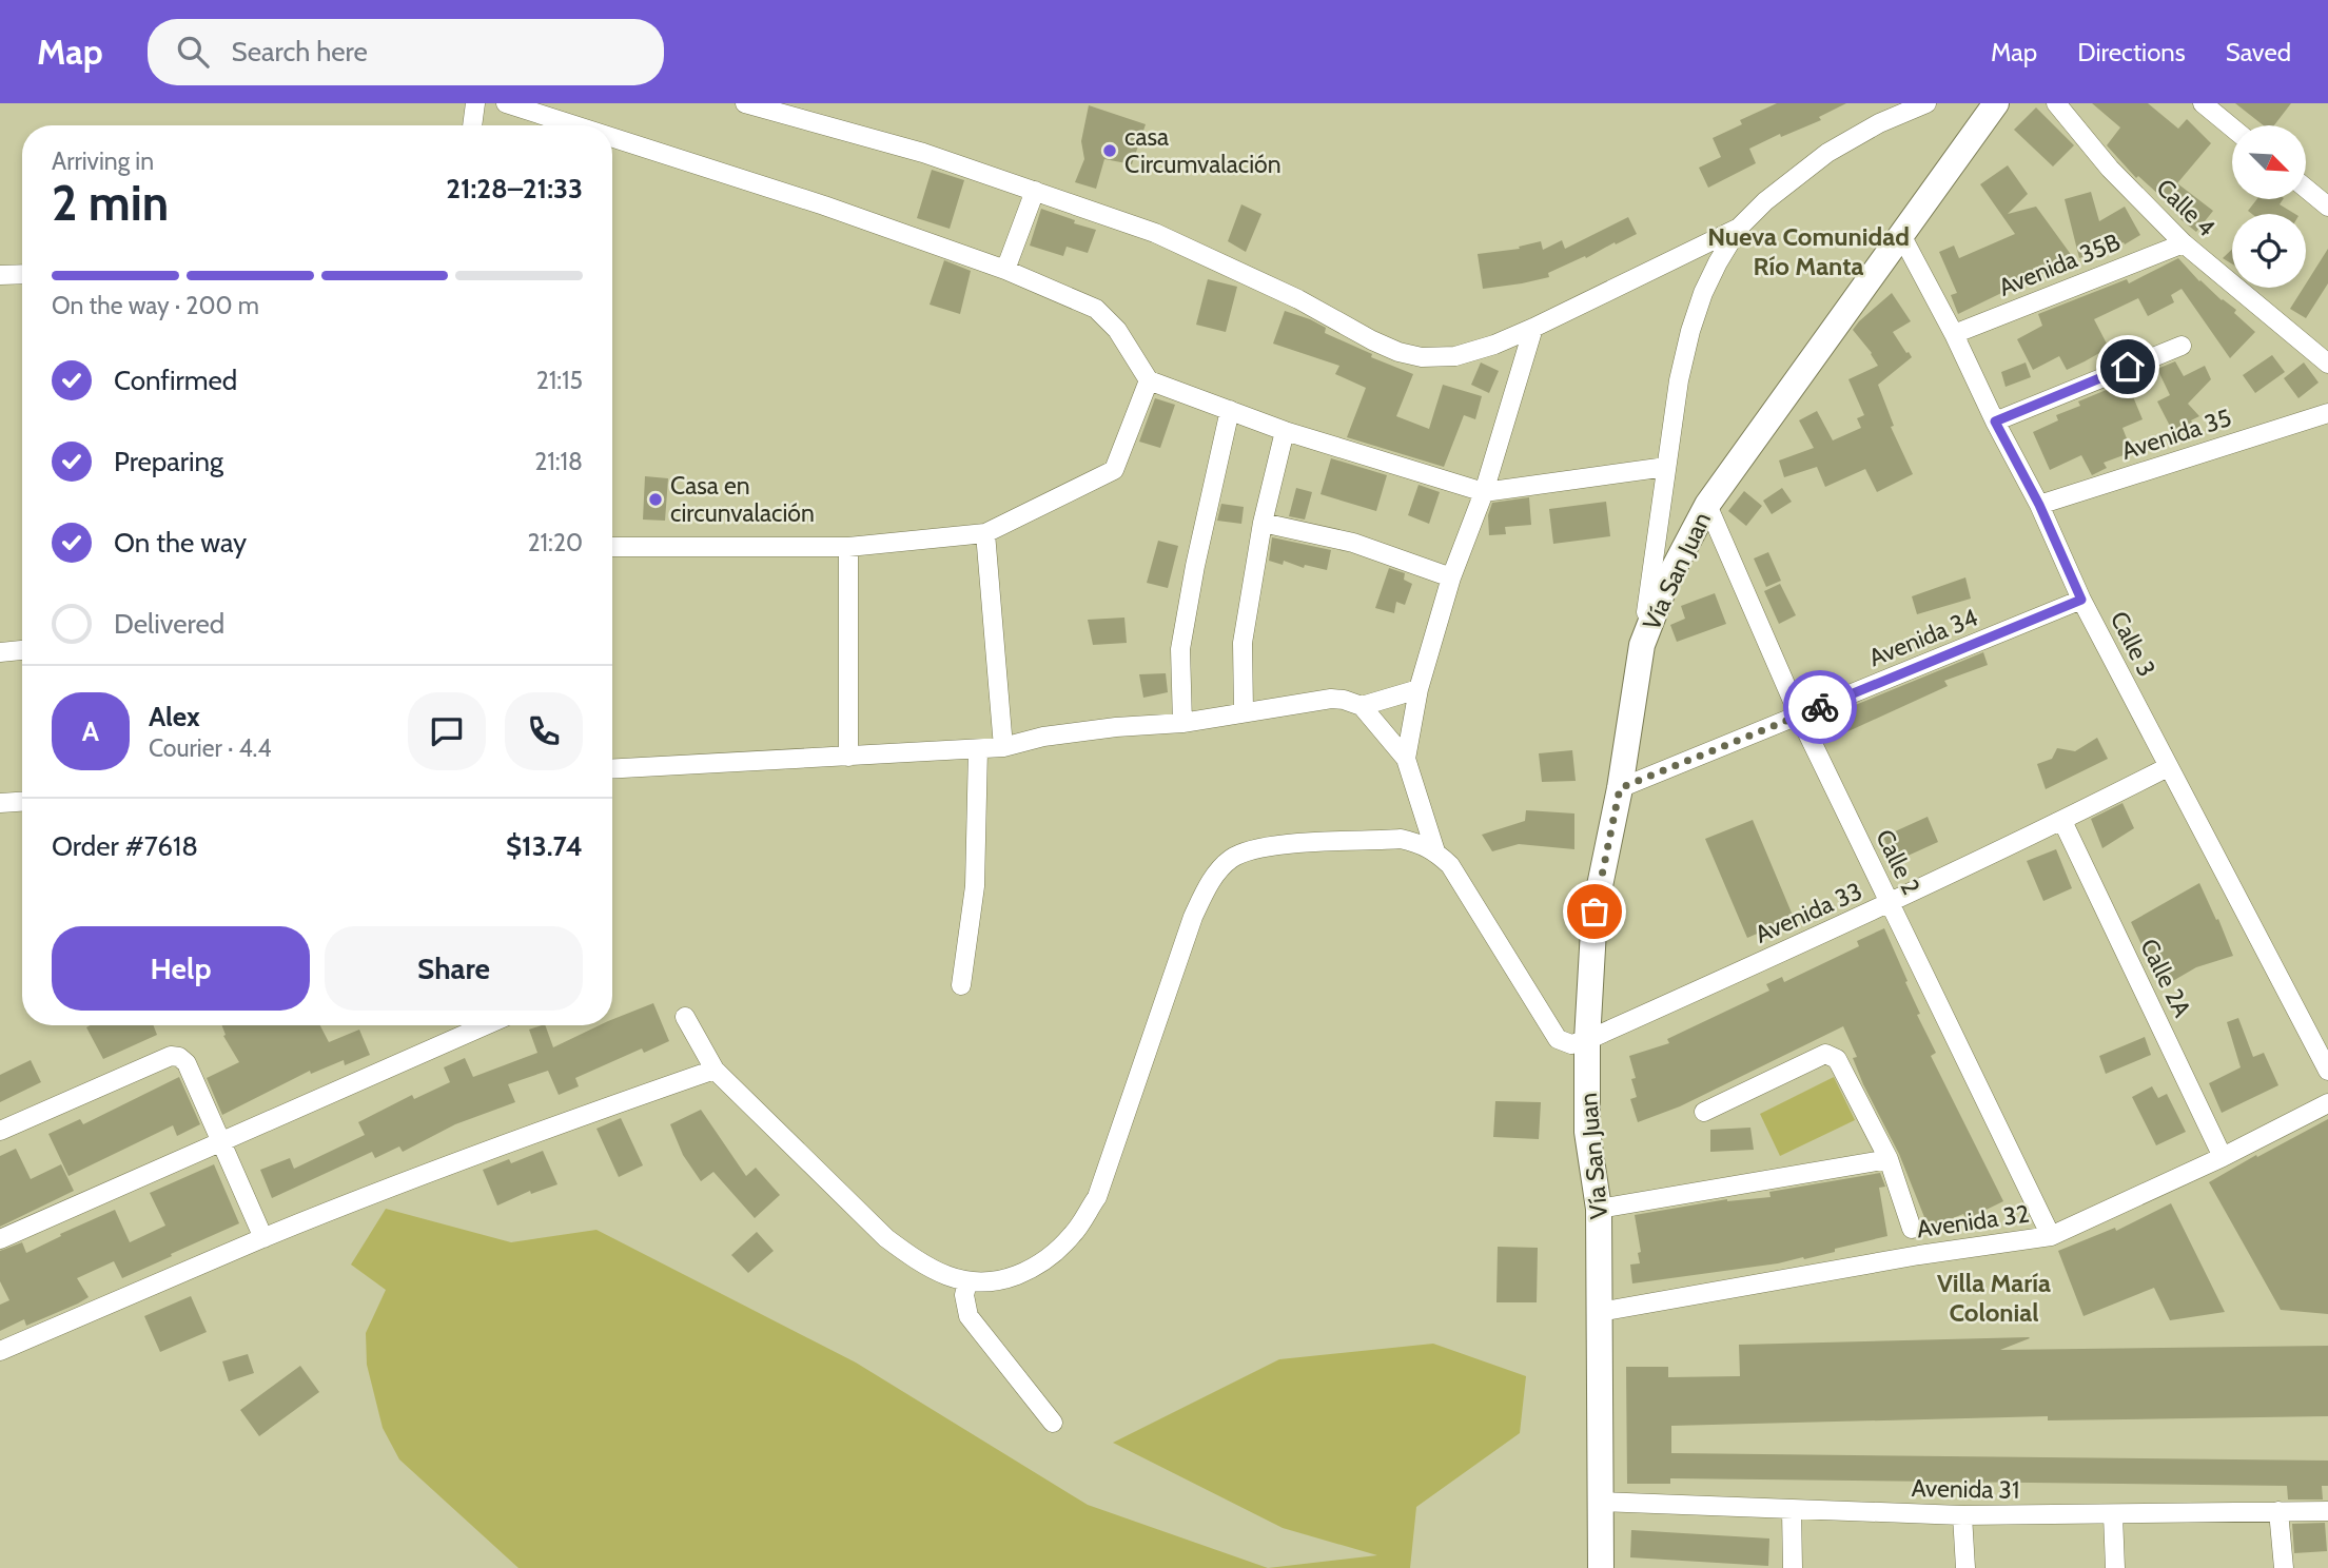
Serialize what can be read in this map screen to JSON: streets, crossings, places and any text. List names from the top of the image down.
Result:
{
  "streets": {
    "street": [
      "Calle 4",
      "Avenida 35B",
      "Avenida 35",
      "Vía San Juan",
      "Avenida 34",
      "Calle 3",
      "Calle 2",
      "Avenida 33",
      "Calle 2A",
      "Avenida 32",
      "Avenida 31"
    ]
  },
  "crossings": [
    ["Calle 4", "Avenida 35B"],
    ["Avenida 35B", "Calle 3"],
    ["Avenida 35", "Calle 3"],
    ["Vía San Juan", "Avenida 34"],
    ["Vía San Juan", "Calle 3"],
    ["Vía San Juan", "Calle 2"],
    ["Vía San Juan", "Avenida 33"],
    ["Vía San Juan", "Avenida 32"],
    ["Vía San Juan", "Avenida 31"],
    ["Avenida 34", "Calle 3"],
    ["Avenida 34", "Calle 2"],
    ["Calle 3", "Avenida 33"],
    ["Calle 2", "Avenida 33"],
    ["Calle 2", "Avenida 32"],
    ["Avenida 33", "Calle 2A"],
    ["Calle 2A", "Avenida 32"]
  ],
  "districts": ["Nueva Comunidad Río Manta", "Villa María Colonial"],
  "places": ["casa Circumvalación", "Casa en circunvalación"],
  "north": "bottom right",
  "page": {
    "header": "Map",
    "search": "Search here",
    "nav": ["Map", "Directions", "Saved"],
    "heading": ["2 min", "Arriving in", "21:28–21:33"],
    "panel": [
      "Alex",
      "Courier · 4.4",
      "Order #7618",
      "$13.74"
    ],
    "bar": "On the way · 200 m",
    "list": [
      ["Confirmed", "21:15"],
      ["Preparing", "21:18"],
      ["On the way", "21:20"],
      "Delivered"
    ],
    "round": "A",
    "buttons": ["Help", "Share"]
  }
}
